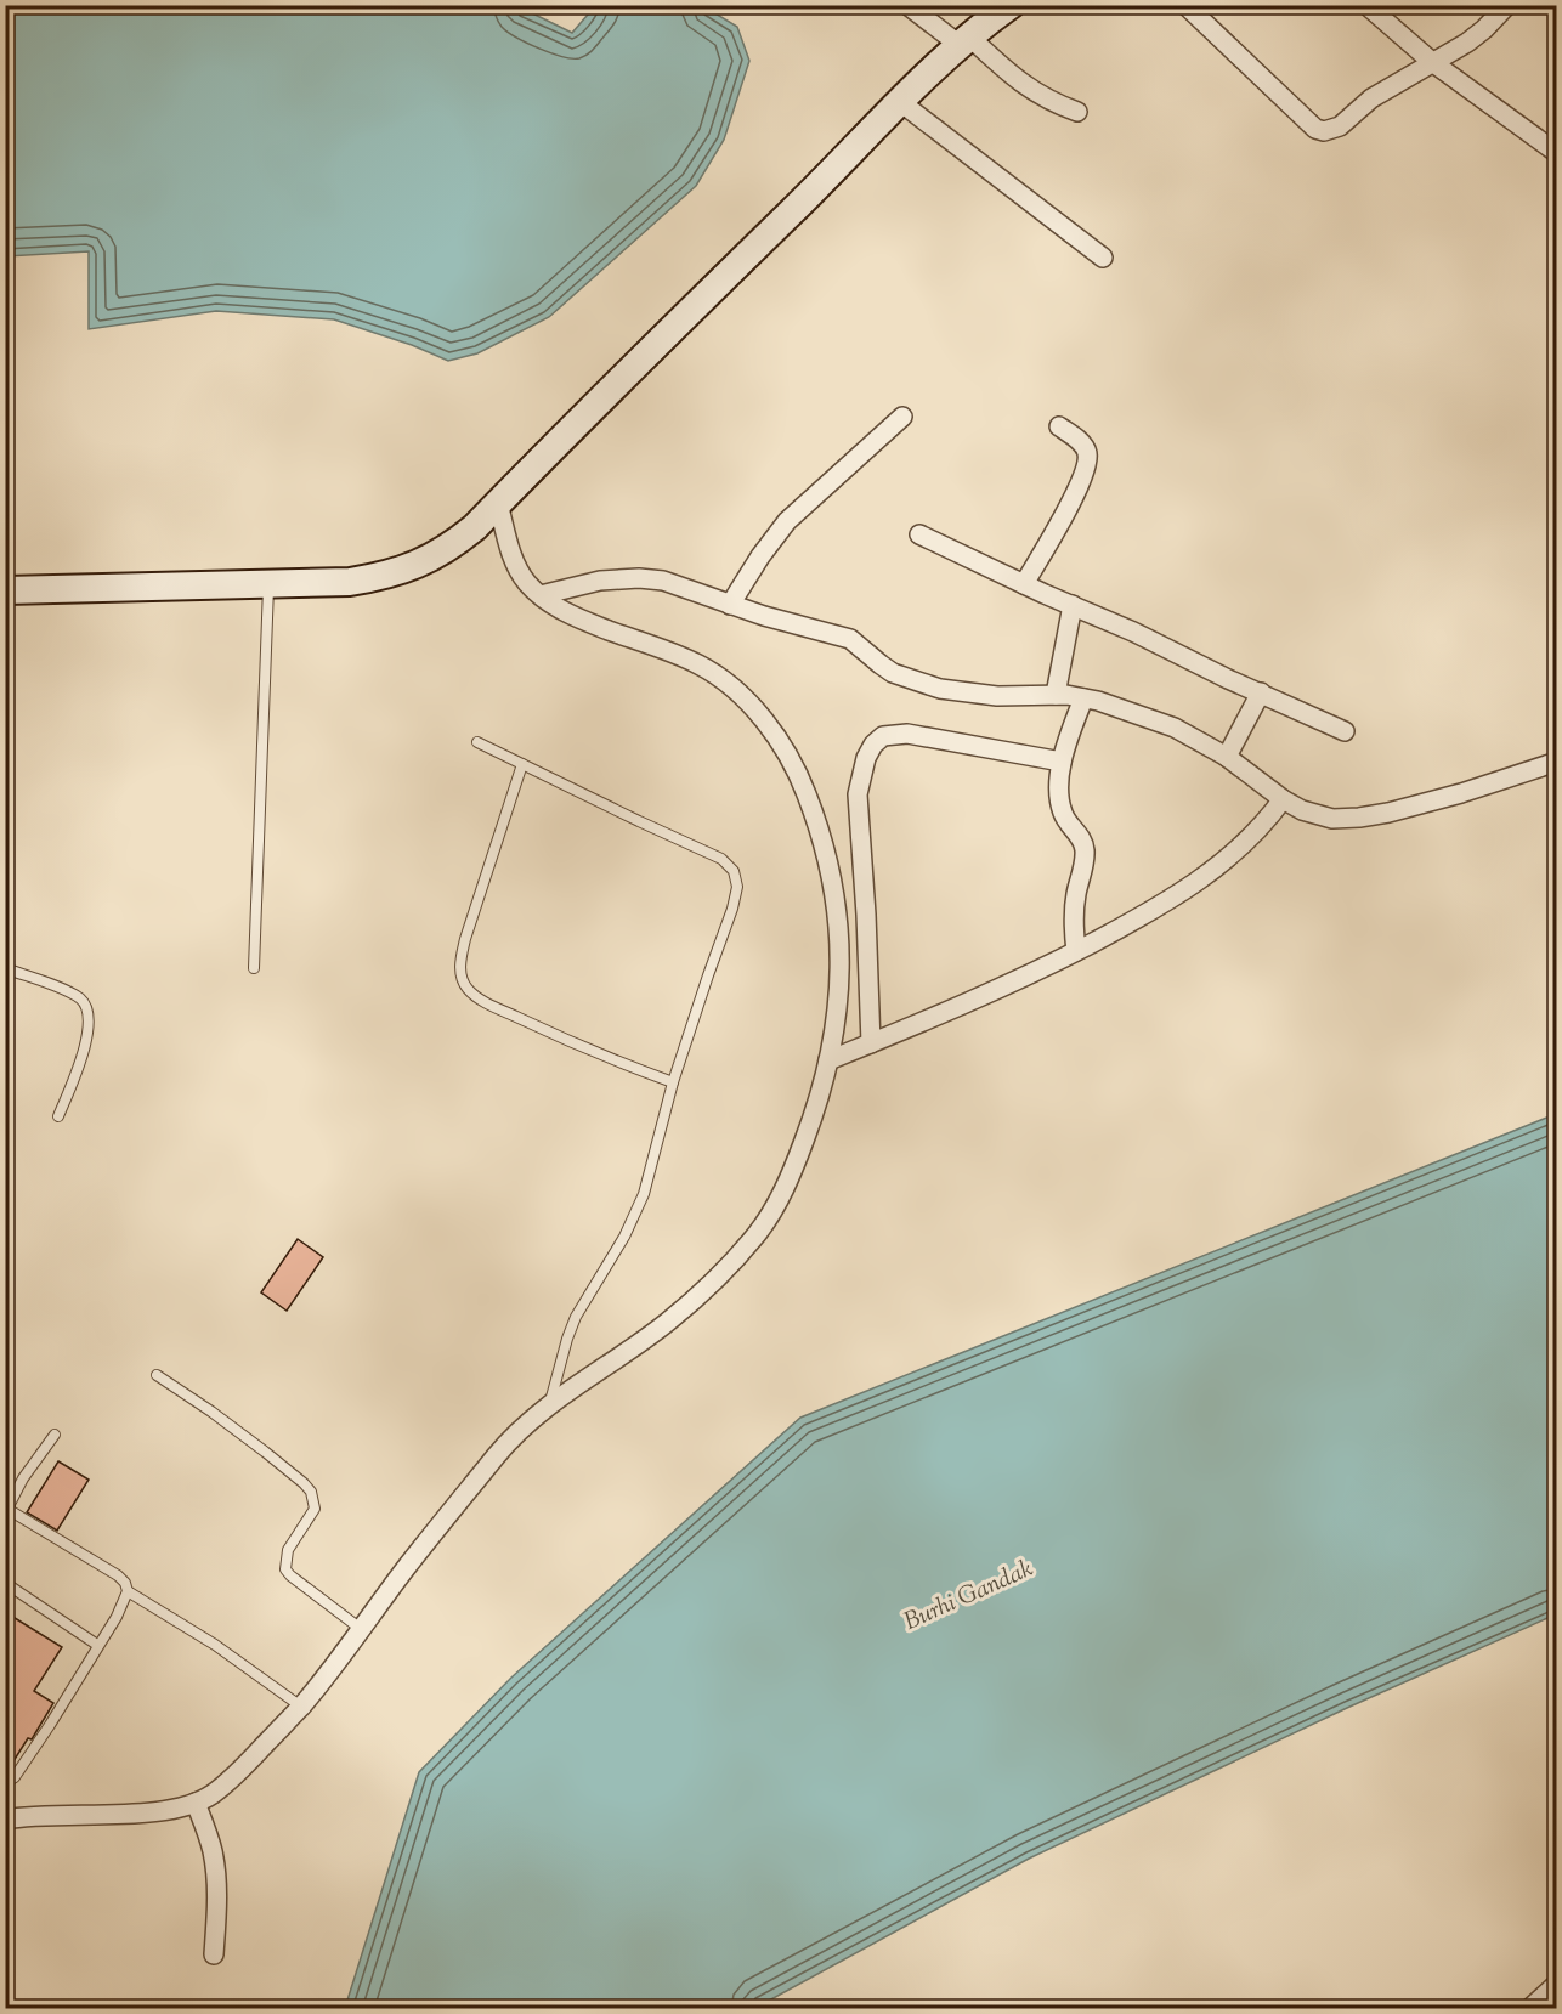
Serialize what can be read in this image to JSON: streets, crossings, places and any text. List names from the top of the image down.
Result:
{
  "water": ["Burhi Gandak"]
}
